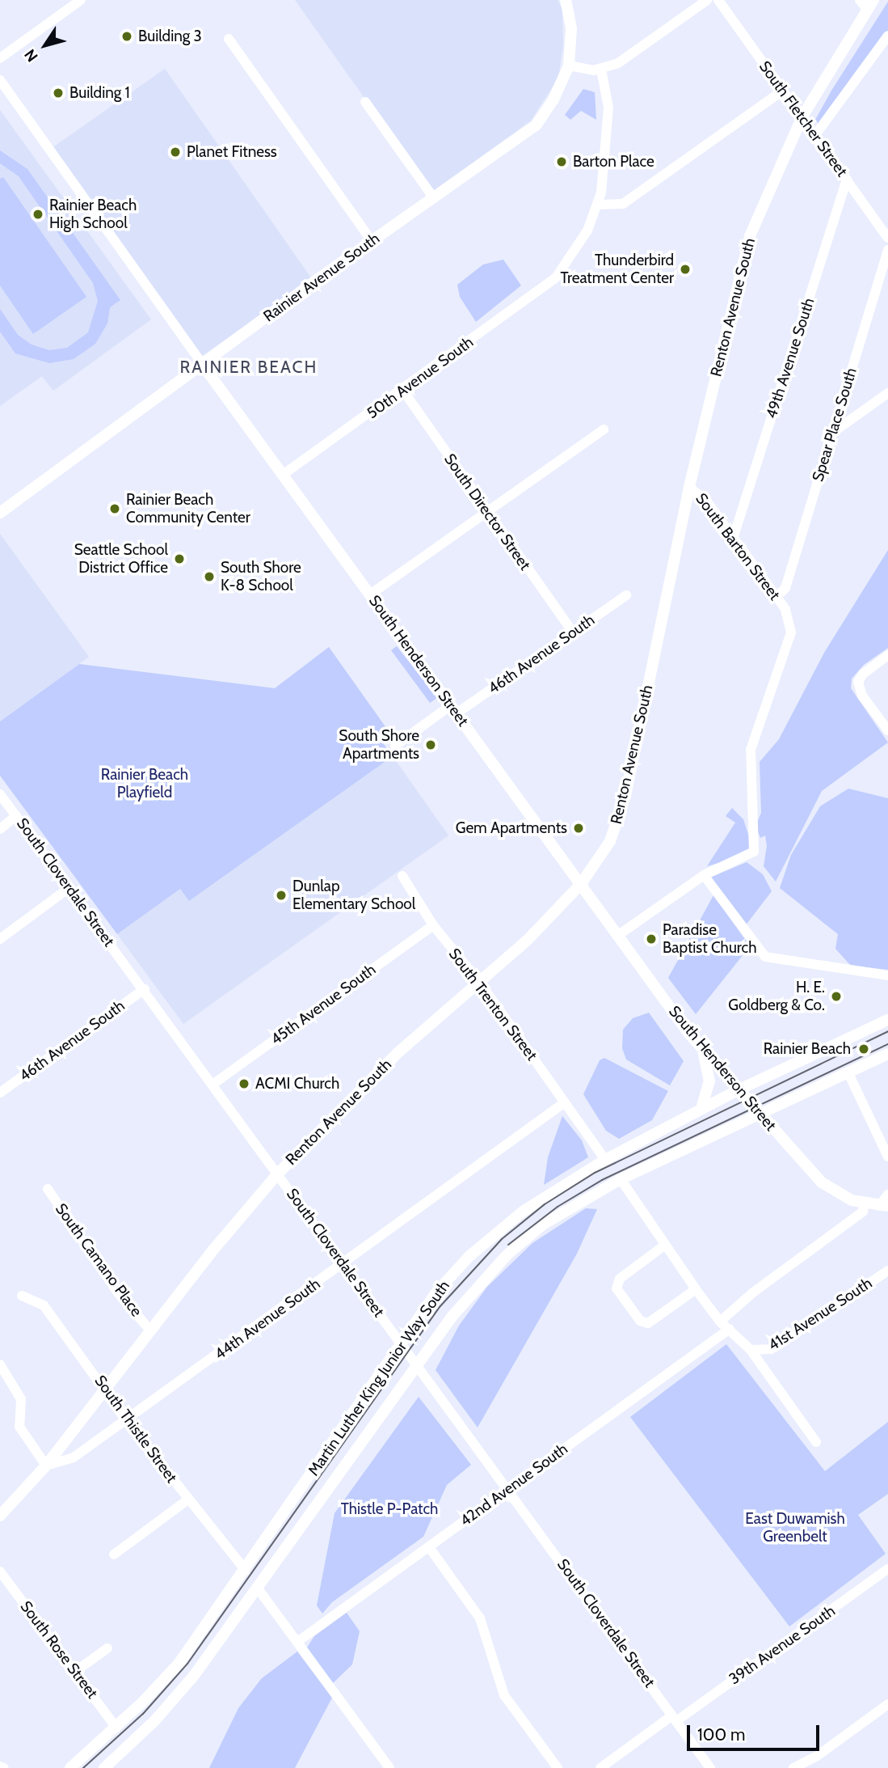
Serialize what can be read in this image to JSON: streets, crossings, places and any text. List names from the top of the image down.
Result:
{
  "streets": {
    "main road": [
      "Rainier Avenue South",
      "Renton Avenue South",
      "South Henderson Street",
      "Martin Luther King Junior Way South"
    ],
    "street": [
      "South Fletcher Street",
      "49th Avenue South",
      "50th Avenue South",
      "Spear Place South",
      "South Director Street",
      "South Barton Street",
      "46th Avenue South",
      "South Cloverdale Street",
      "45th Avenue South",
      "South Trenton Street",
      "South Camano Place",
      "41st Avenue South",
      "44th Avenue South",
      "South Thistle Street",
      "42nd Avenue South",
      "39th Avenue South",
      "South Rose Street"
    ]
  },
  "crossings": [
    ["South Fletcher Street", "Renton Avenue South"],
    ["South Fletcher Street", "49th Avenue South"],
    ["Rainier Avenue South", "South Henderson Street"],
    ["Renton Avenue South", "South Barton Street"],
    ["Renton Avenue South", "South Henderson Street"],
    ["Renton Avenue South", "South Cloverdale Street"],
    ["Renton Avenue South", "South Trenton Street"],
    ["Renton Avenue South", "South Camano Place"],
    ["Renton Avenue South", "44th Avenue South"],
    ["Renton Avenue South", "South Thistle Street"],
    ["49th Avenue South", "South Barton Street"],
    ["50th Avenue South", "South Director Street"],
    ["50th Avenue South", "South Henderson Street"],
    ["Spear Place South", "South Barton Street"],
    ["South Director Street", "46th Avenue South"],
    ["46th Avenue South", "South Henderson Street"],
    ["46th Avenue South", "South Cloverdale Street"],
    ["South Henderson Street", "Martin Luther King Junior Way South"],
    ["South Cloverdale Street", "45th Avenue South"],
    ["South Cloverdale Street", "44th Avenue South"],
    ["South Cloverdale Street", "Martin Luther King Junior Way South"],
    ["South Cloverdale Street", "42nd Avenue South"],
    ["South Cloverdale Street", "39th Avenue South"],
    ["45th Avenue South", "South Trenton Street"],
    ["South Trenton Street", "44th Avenue South"],
    ["South Trenton Street", "Martin Luther King Junior Way South"],
    ["44th Avenue South", "South Thistle Street"],
    ["Martin Luther King Junior Way South", "South Thistle Street"],
    ["Martin Luther King Junior Way South", "South Rose Street"]
  ],
  "districts": ["RAINIER BEACH"],
  "parks": ["Rainier Beach Playfield", "Thistle P-Patch", "East Duwamish Greenbelt"],
  "places": [
    "Building 3",
    "Building 1",
    "Planet Fitness",
    "Barton Place",
    "Rainier Beach High School",
    "Thunderbird Treatment Center",
    "Rainier Beach Community Center",
    "Seattle School District Office",
    "South Shore K-8 School",
    "South Shore Apartments",
    "Gem Apartments",
    "Dunlap Elementary School",
    "Paradise Baptist Church",
    "H. E. Goldberg & Co.",
    "Rainier Beach",
    "ACMI Church"
  ],
  "scale_bar": "100 m",
  "north": "bottom left"
}
